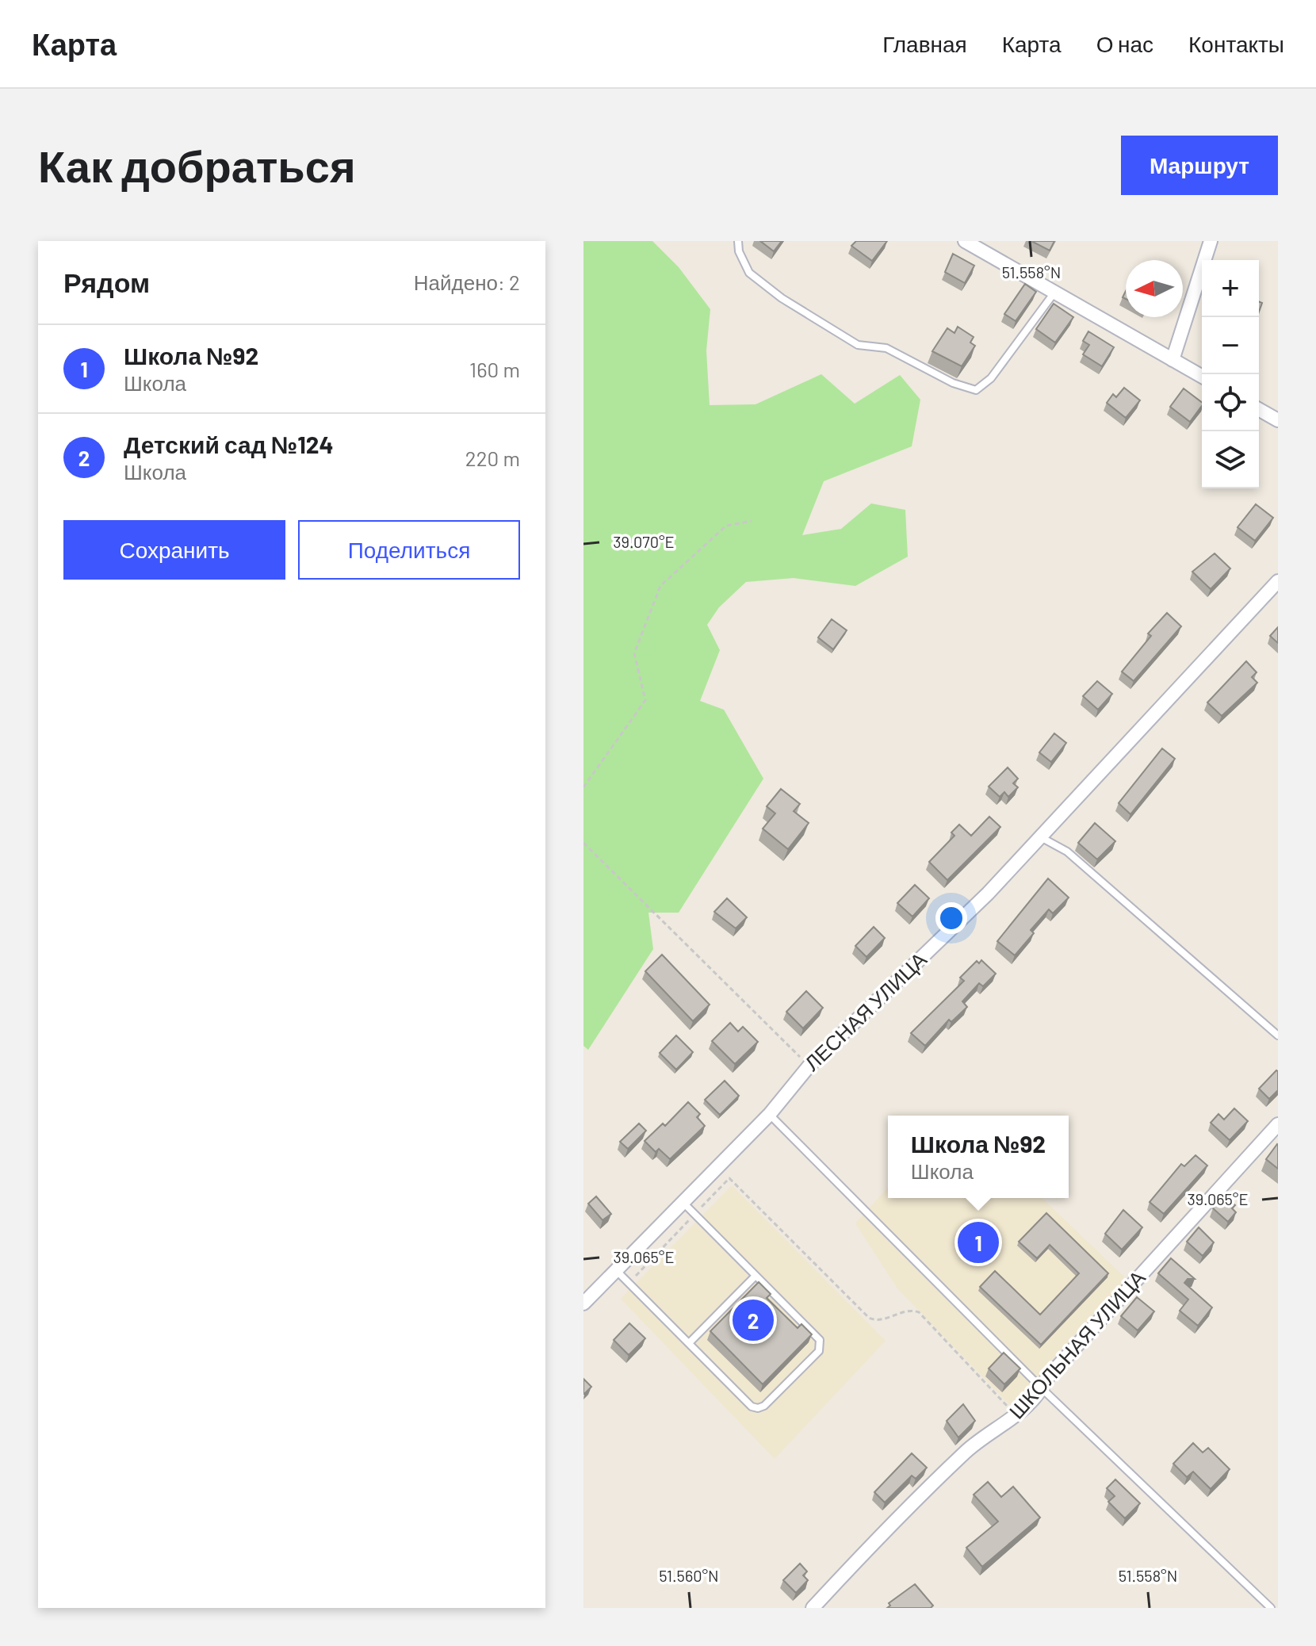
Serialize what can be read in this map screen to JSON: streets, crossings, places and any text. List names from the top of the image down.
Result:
{
  "streets": {
    "street": ["ЛЕСНАЯ УЛИЦА", "ШКОЛЬНАЯ УЛИЦА"]
  },
  "north": "left",
  "page": {
    "header": "Карта",
    "nav": [
      "Главная",
      "Карта",
      "О нас",
      "Контакты"
    ],
    "buttons": [
      "Маршрут",
      ["Сохранить", "Поделиться"]
    ],
    "title": "Как добраться",
    "heading": ["Рядом", "Найдено: 2"],
    "map_buttons": ["+", "−"],
    "list": [
      {
        "mark": "1",
        "name": "Школа №92",
        "note": "Школа",
        "value": "160 m"
      },
      {
        "mark": "2",
        "name": "Детский сад №124",
        "note": "Школа",
        "value": "220 m"
      }
    ],
    "popup": ["Школа №92", "Школа"],
    "pins": ["1", "2"]
  },
  "coordinates": [
    "51.558°N",
    "39.070°E",
    "39.065°E",
    "51.560°N"
  ]
}
